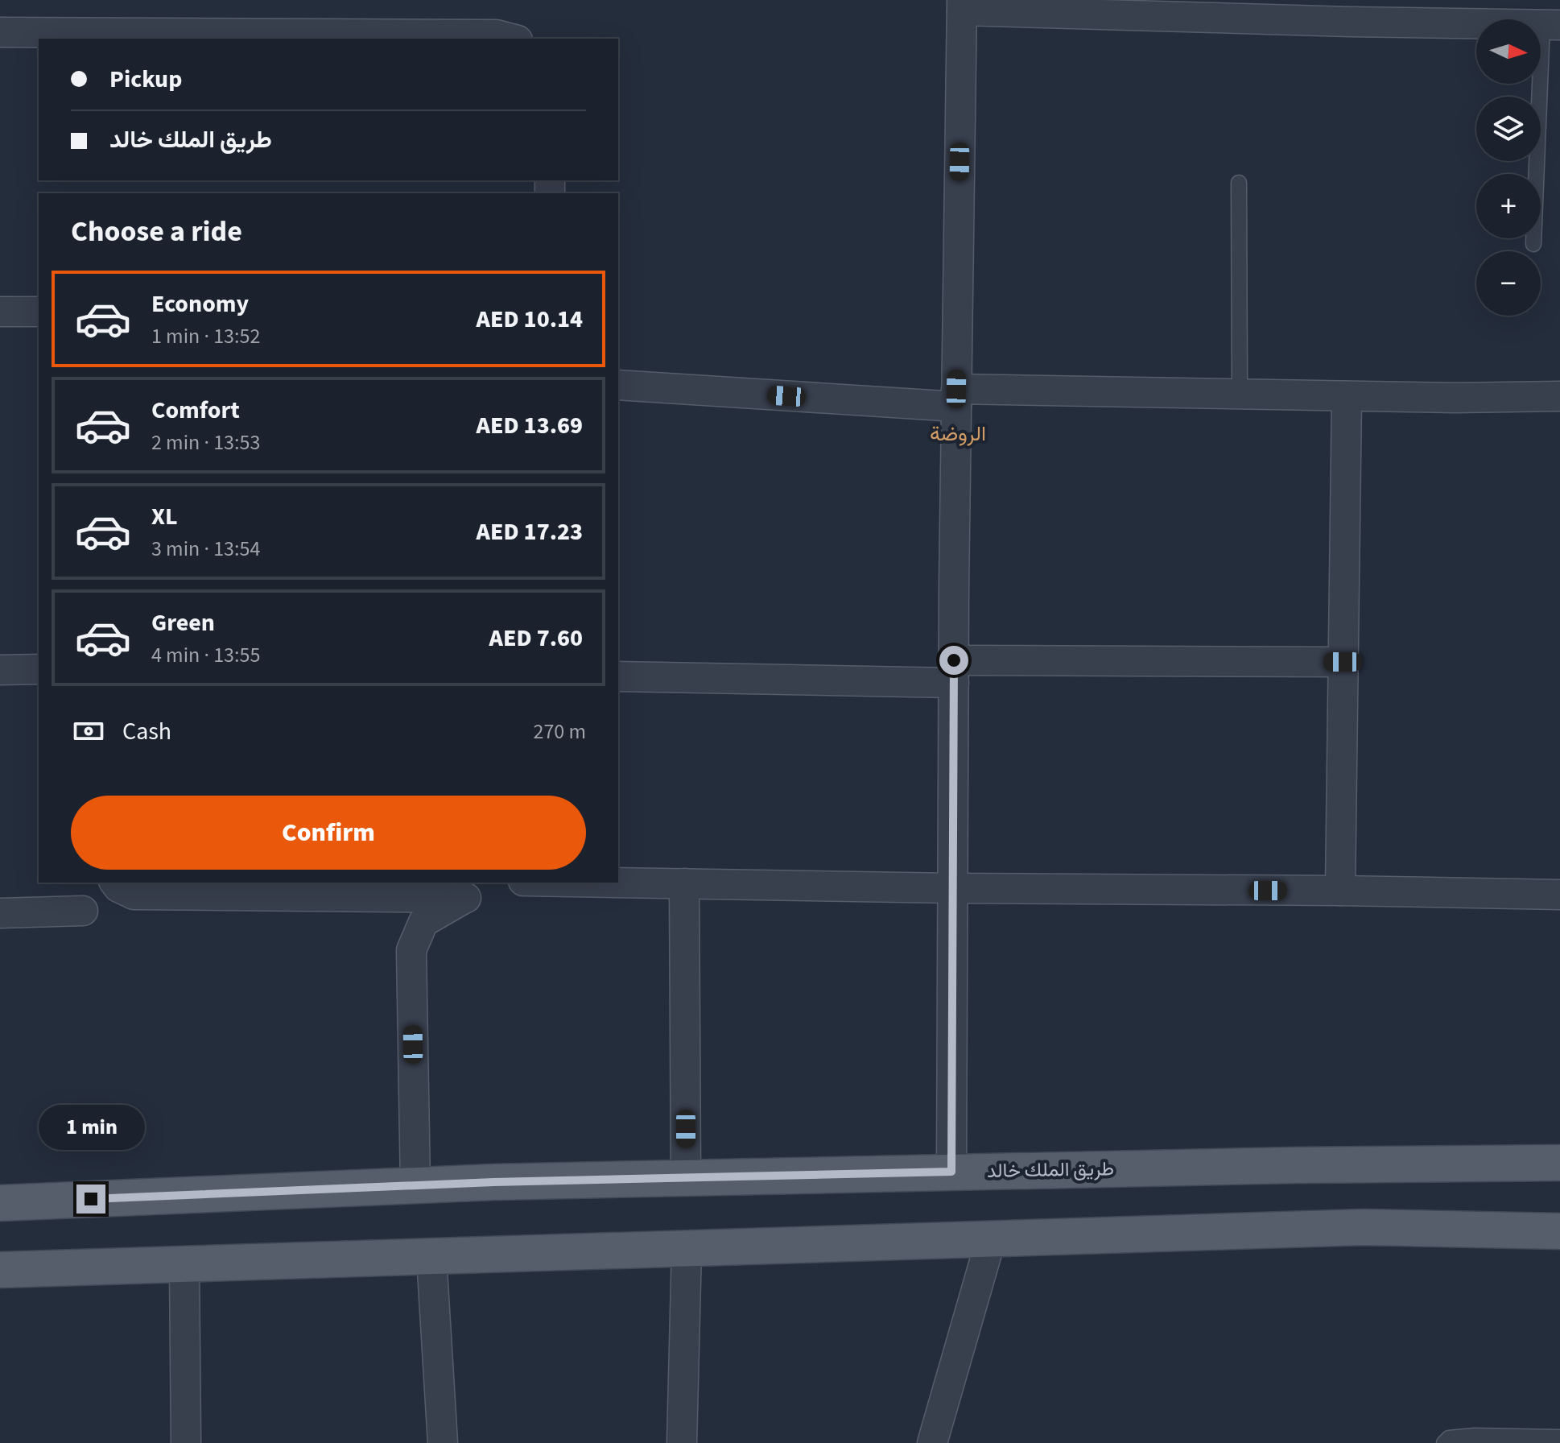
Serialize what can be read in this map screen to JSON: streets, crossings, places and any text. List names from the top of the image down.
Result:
{
  "streets": {
    "main road": ["طريق الملك خالد"]
  },
  "districts": ["الروضة"],
  "north": "right",
  "page": {
    "map_buttons": ["+", "−"],
    "banner": ["Pickup", "طريق الملك خالد"],
    "heading": "Choose a ride",
    "list": [
      {
        "name": "Economy",
        "note": "1 min · 13:52",
        "value": "AED 10.14"
      },
      {
        "name": "Comfort",
        "note": "2 min · 13:53",
        "value": "AED 13.69"
      },
      {
        "name": "XL",
        "note": "3 min · 13:54",
        "value": "AED 17.23"
      },
      {
        "name": "Green",
        "note": "4 min · 13:55",
        "value": "AED 7.60"
      }
    ],
    "pay": ["Cash", "270 m"],
    "buttons": "Confirm",
    "bubble": "1 min"
  }
}
